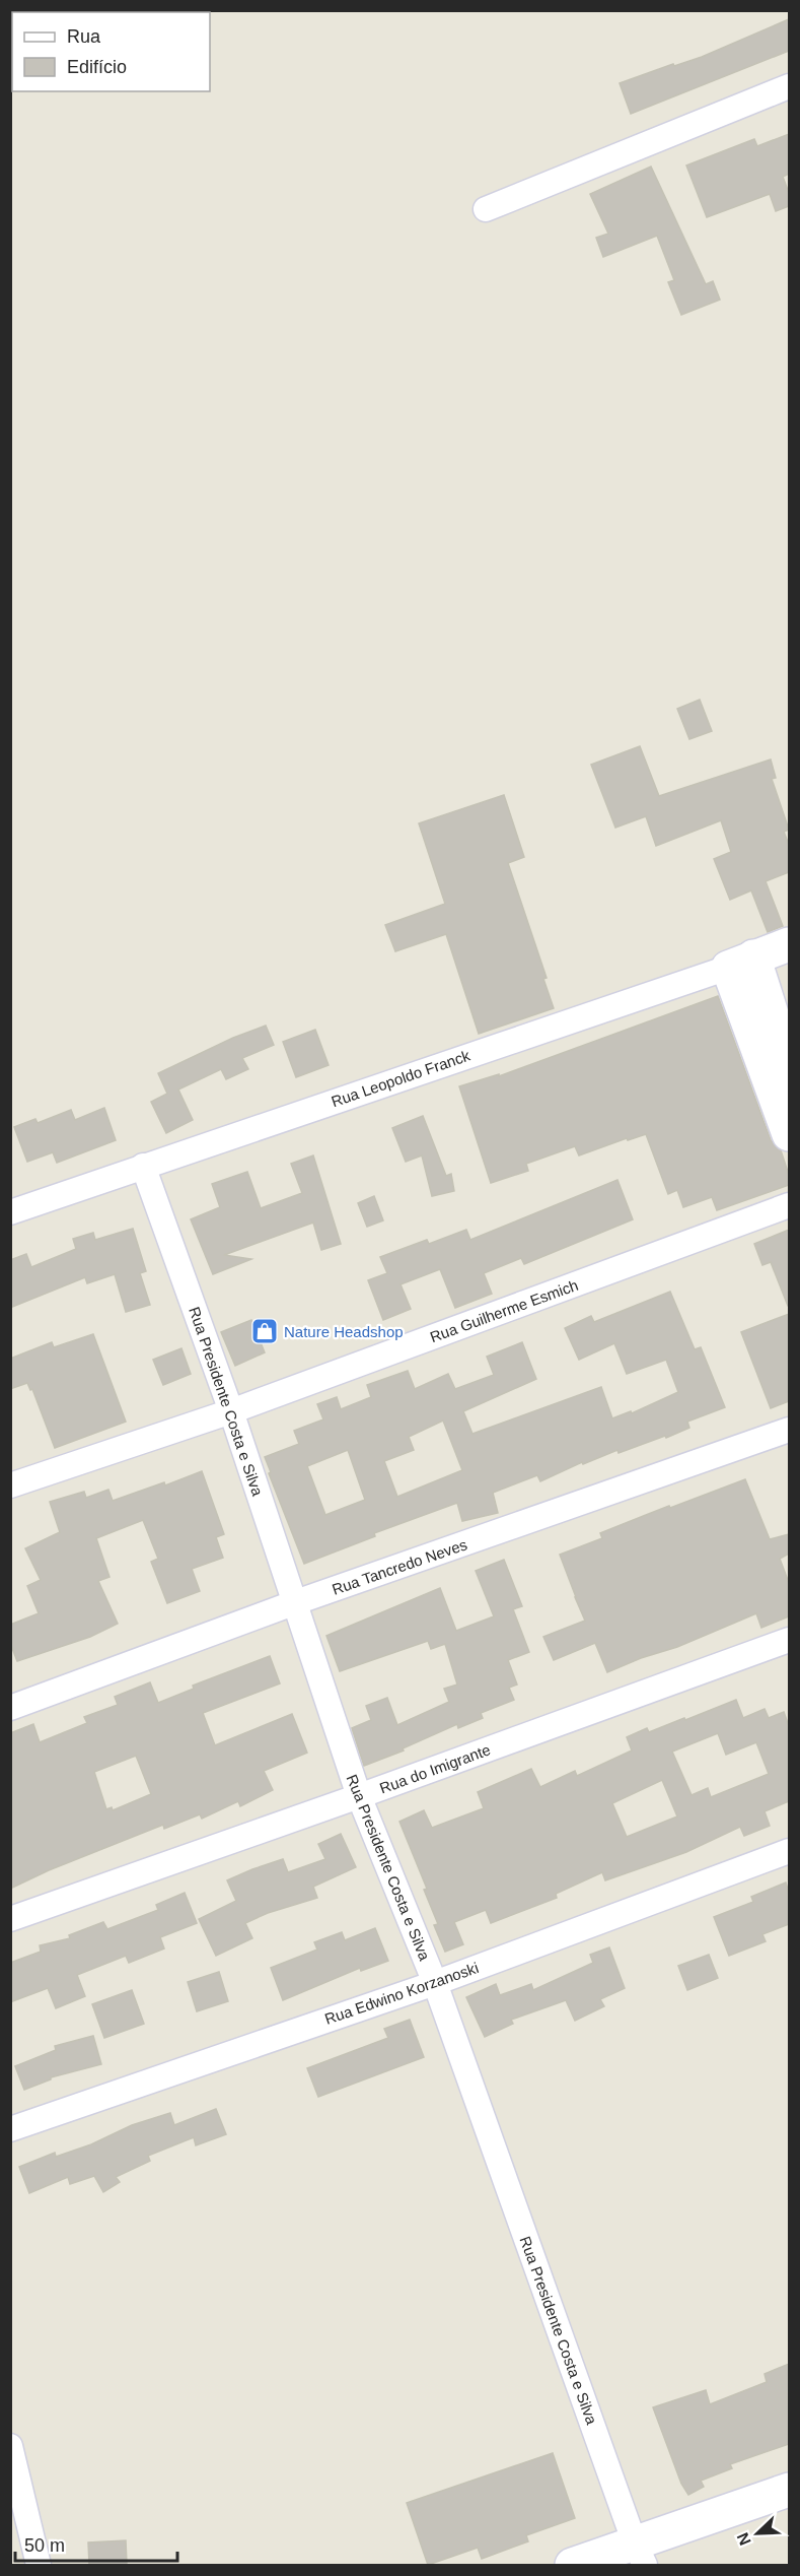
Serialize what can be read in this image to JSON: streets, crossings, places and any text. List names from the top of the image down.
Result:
{
  "streets": {
    "main road": ["Rua Leopoldo Franck"],
    "street": [
      "Rua Guilherme Esmich",
      "Rua Presidente Costa e Silva",
      "Rua Tancredo Neves",
      "Rua do Imigrante",
      "Rua Edwino Korzanoski"
    ]
  },
  "crossings": [
    ["Rua Leopoldo Franck", "Rua Presidente Costa e Silva"],
    ["Rua Guilherme Esmich", "Rua Presidente Costa e Silva"],
    ["Rua Presidente Costa e Silva", "Rua Tancredo Neves"],
    ["Rua Presidente Costa e Silva", "Rua do Imigrante"],
    ["Rua Presidente Costa e Silva", "Rua Edwino Korzanoski"]
  ],
  "places": {
    "shop": ["Nature Headshop"]
  },
  "legend": ["Rua", "Edifício"],
  "scale_bar": "50 m",
  "north": "bottom left"
}
